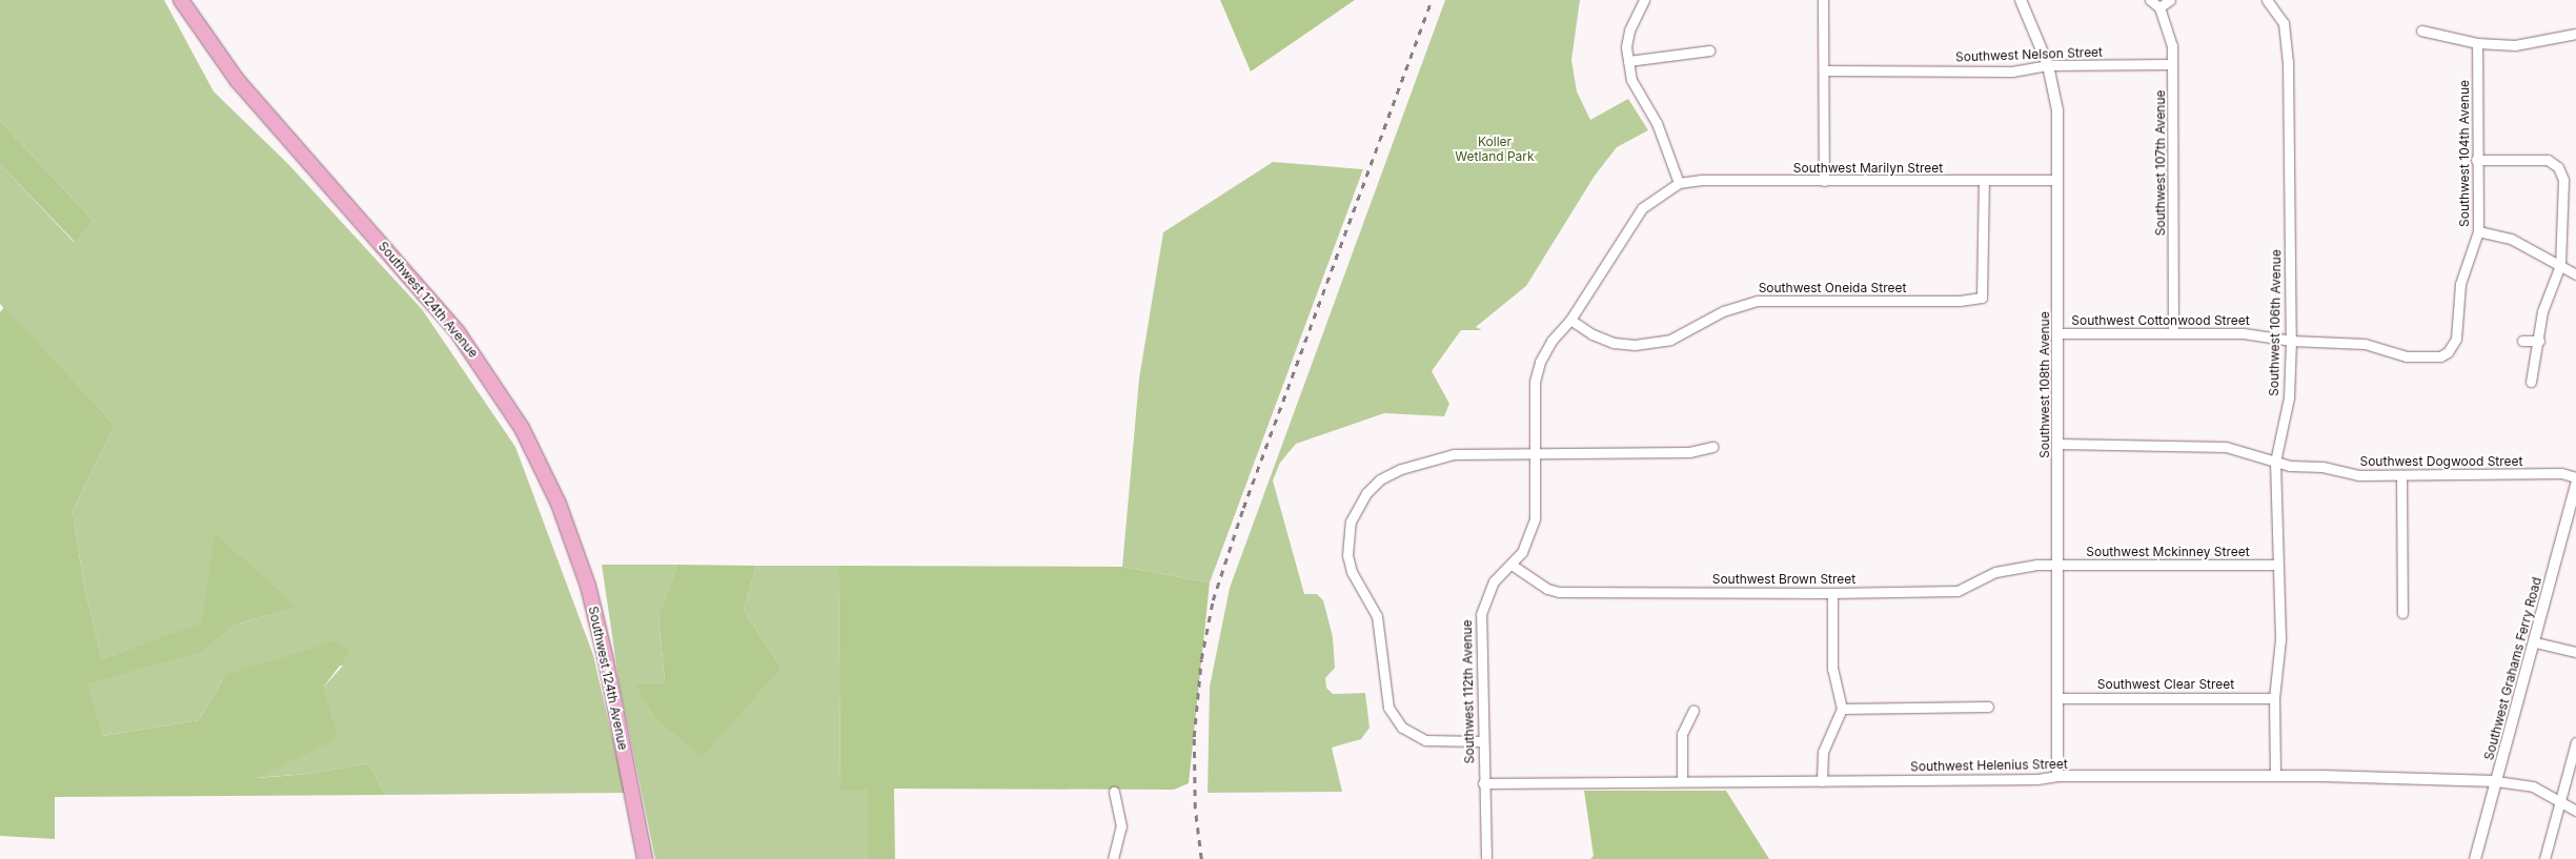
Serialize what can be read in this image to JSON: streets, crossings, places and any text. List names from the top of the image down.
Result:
{
  "streets": {
    "main road": ["Southwest 124th Avenue"],
    "street": [
      "Southwest Nelson Street",
      "Southwest 104th Avenue",
      "Southwest 107th Avenue",
      "Southwest Marilyn Street",
      "Southwest Oneida Street",
      "Southwest Cottonwood Street",
      "Southwest 106th Avenue",
      "Southwest 108th Avenue",
      "Southwest Dogwood Street",
      "Southwest Mckinney Street",
      "Southwest Brown Street",
      "Southwest Grahams Ferry Road",
      "Southwest Clear Street",
      "Southwest 112th Avenue",
      "Southwest Helenius Street"
    ]
  },
  "crossings": [
    ["Southwest Nelson Street", "Southwest 107th Avenue"],
    ["Southwest Nelson Street", "Southwest 108th Avenue"],
    ["Southwest 104th Avenue", "Southwest Cottonwood Street"],
    ["Southwest 107th Avenue", "Southwest Cottonwood Street"],
    ["Southwest Marilyn Street", "Southwest Oneida Street"],
    ["Southwest Marilyn Street", "Southwest 108th Avenue"],
    ["Southwest Marilyn Street", "Southwest 112th Avenue"],
    ["Southwest Oneida Street", "Southwest 112th Avenue"],
    ["Southwest Cottonwood Street", "Southwest 106th Avenue"],
    ["Southwest Cottonwood Street", "Southwest 108th Avenue"],
    ["Southwest 106th Avenue", "Southwest Dogwood Street"],
    ["Southwest 106th Avenue", "Southwest Mckinney Street"],
    ["Southwest 106th Avenue", "Southwest Clear Street"],
    ["Southwest 106th Avenue", "Southwest Helenius Street"],
    ["Southwest 108th Avenue", "Southwest Dogwood Street"],
    ["Southwest 108th Avenue", "Southwest Mckinney Street"],
    ["Southwest 108th Avenue", "Southwest Brown Street"],
    ["Southwest 108th Avenue", "Southwest Clear Street"],
    ["Southwest 108th Avenue", "Southwest Helenius Street"],
    ["Southwest Mckinney Street", "Southwest Brown Street"],
    ["Southwest Brown Street", "Southwest 112th Avenue"],
    ["Southwest Grahams Ferry Road", "Southwest Helenius Street"],
    ["Southwest 112th Avenue", "Southwest Helenius Street"]
  ],
  "parks": ["Koller Wetland Park"]
}
